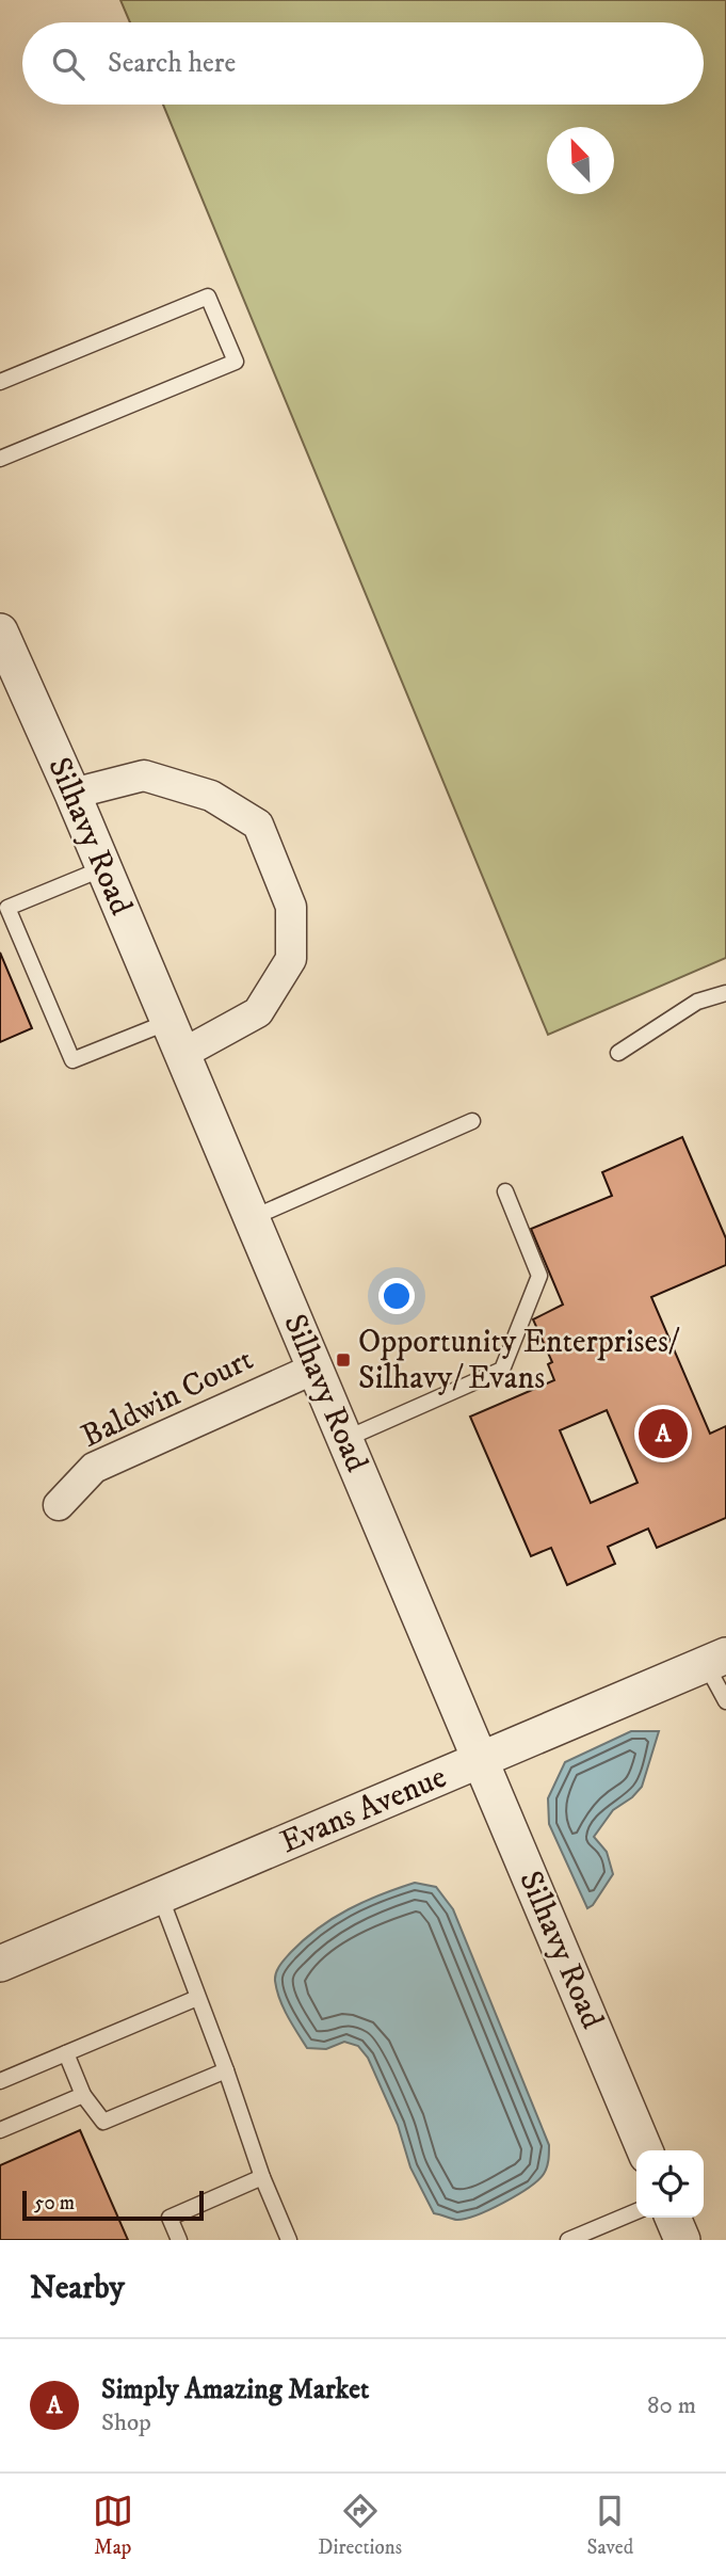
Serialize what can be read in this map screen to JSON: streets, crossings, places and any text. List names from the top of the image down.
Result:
{
  "streets": {
    "street": ["Silhavy Road", "Baldwin Court", "Evans Avenue"]
  },
  "crossings": [
    ["Silhavy Road", "Baldwin Court"],
    ["Silhavy Road", "Evans Avenue"]
  ],
  "places": {
    "transit": ["Opportunity Enterprises/ Silhavy/ Evans"]
  },
  "scale_bar": "50 m",
  "north": "top left",
  "page": {
    "search": "Search here",
    "pins": "A",
    "scale": "50 m",
    "heading": "Nearby",
    "list": [
      {
        "mark": "A",
        "name": "Simply Amazing Market",
        "note": "Shop",
        "value": "80 m"
      }
    ],
    "nav": ["Map", "Directions", "Saved"]
  }
}
